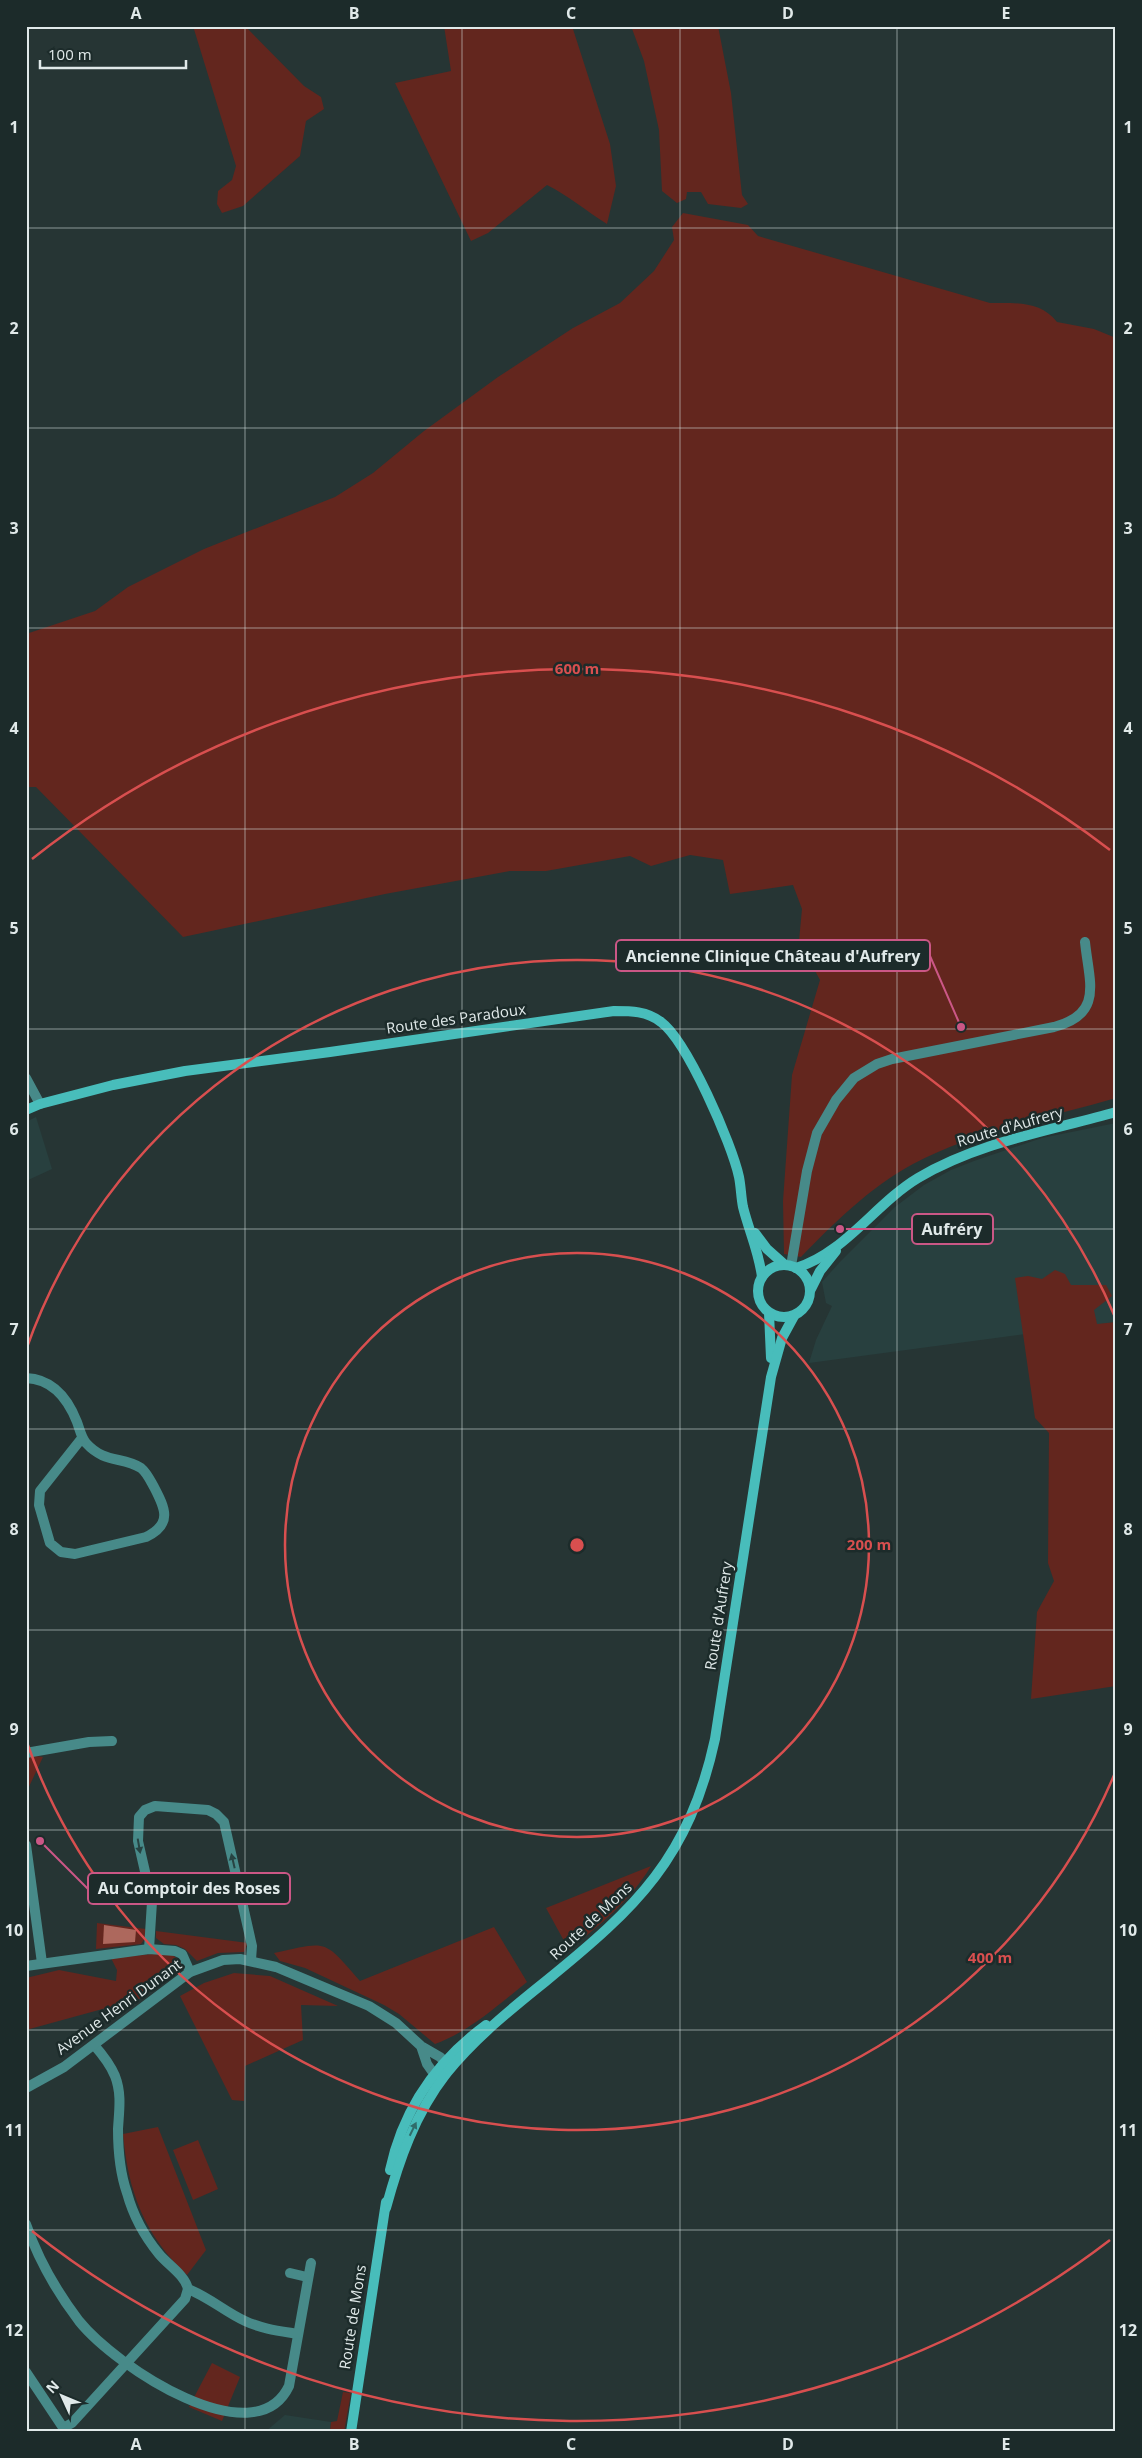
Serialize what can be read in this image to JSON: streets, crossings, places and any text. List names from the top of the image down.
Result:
{
  "streets": {
    "main road": ["Route des Paradoux", "Route d'Aufrery", "Route de Mons"],
    "street": ["Avenue Henri Dunant"]
  },
  "crossings": [
    ["Route d'Aufrery", "Route de Mons"],
    ["Route de Mons", "Avenue Henri Dunant"]
  ],
  "places": ["Ancienne Clinique Château d'Aufrery", "Aufréry", "Au Comptoir des Roses"],
  "scale_bar": "100 m",
  "north": "top left",
  "grid": {
    "columns": [
      "A",
      "B",
      "C",
      "D",
      "E"
    ],
    "rows": [
      "1",
      "2",
      "3",
      "4",
      "5",
      "6",
      "7",
      "8",
      "9",
      "10",
      "11",
      "12"
    ]
  },
  "rings": ["600 m", "200 m", "400 m"]
}
